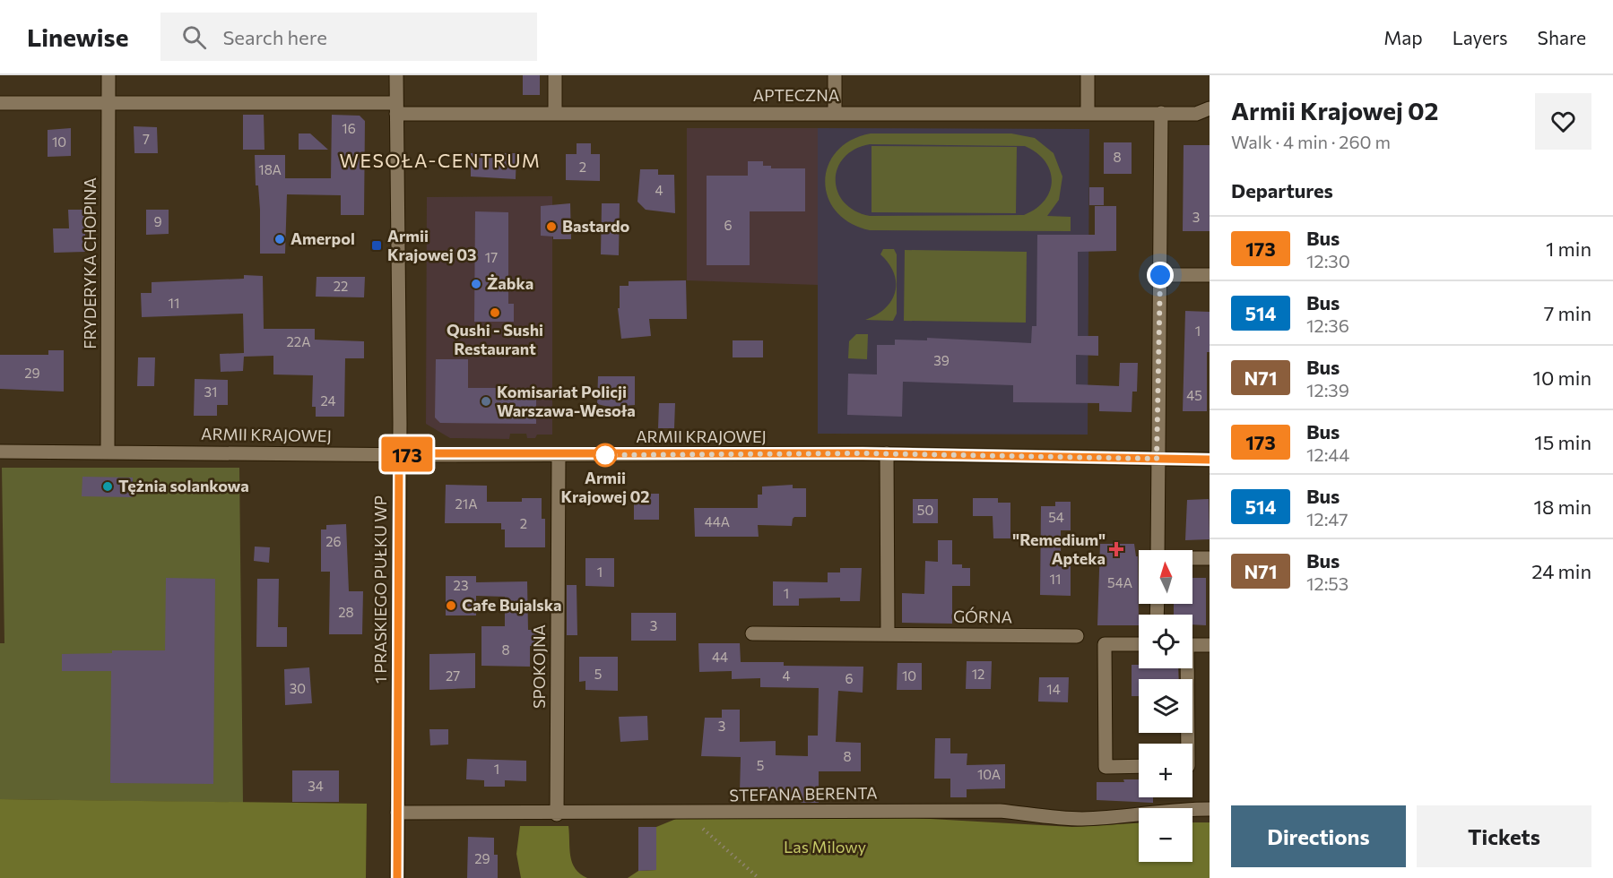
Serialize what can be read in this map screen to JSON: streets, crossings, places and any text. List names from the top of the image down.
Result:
{
  "streets": {
    "street": [
      "APTECZNA",
      "FRYDERYKA CHOPINA",
      "ARMII KRAJOWEJ",
      "1 PRASKIEGO PUŁKU WP",
      "GÓRNA",
      "SPOKOJNA",
      "STEFANA BERENTA"
    ]
  },
  "crossings": [
    ["APTECZNA", "FRYDERYKA CHOPINA"],
    ["APTECZNA", "1 PRASKIEGO PUŁKU WP"],
    ["FRYDERYKA CHOPINA", "ARMII KRAJOWEJ"],
    ["ARMII KRAJOWEJ", "1 PRASKIEGO PUŁKU WP"],
    ["ARMII KRAJOWEJ", "SPOKOJNA"],
    ["1 PRASKIEGO PUŁKU WP", "STEFANA BERENTA"],
    ["SPOKOJNA", "STEFANA BERENTA"]
  ],
  "districts": ["WESOŁA-CENTRUM"],
  "parks": ["Las Milowy"],
  "places": {
    "other": [
      "Bastardo",
      "Amerpol",
      "Żabka",
      "Qushi - Sushi Restaurant",
      "Komisariat Policji Warszawa-Wesoła",
      "Armii Krajowej 02",
      "Tężnia solankowa",
      "Cafe Bujalska"
    ],
    "transit": ["Armii Krajowej 03"],
    "health": ["\"Remedium\" Apteka"]
  },
  "lines": ["bus line 173"],
  "house_numbers": [
    "16",
    "7",
    "10",
    "8",
    "2",
    "18A",
    "4",
    "3",
    "9",
    "6",
    "17",
    "22",
    "11",
    "1",
    "22A",
    "39",
    "29",
    "31",
    "45",
    "24",
    "21A",
    "50",
    "54",
    "44A",
    "2",
    "26",
    "1",
    "11",
    "54A",
    "23",
    "1",
    "28",
    "3",
    "8",
    "44",
    "5",
    "12",
    "27",
    "4",
    "10",
    "6",
    "30",
    "14",
    "3",
    "8",
    "5",
    "1",
    "10A",
    "34",
    "29"
  ],
  "north": "top",
  "page": {
    "header": "Linewise",
    "search": "Search here",
    "nav": ["Map", "Layers", "Share"],
    "on_map": "173",
    "heading": [
      ["Armii Krajowej 02", "Walk · 4 min · 260 m"],
      "Departures"
    ],
    "list": [
      {
        "mark": "173",
        "name": "Bus",
        "note": "12:30",
        "value": "1 min"
      },
      {
        "mark": "514",
        "name": "Bus",
        "note": "12:36",
        "value": "7 min"
      },
      {
        "mark": "N71",
        "name": "Bus",
        "note": "12:39",
        "value": "10 min"
      },
      {
        "mark": "173",
        "name": "Bus",
        "note": "12:44",
        "value": "15 min"
      },
      {
        "mark": "514",
        "name": "Bus",
        "note": "12:47",
        "value": "18 min"
      },
      {
        "mark": "N71",
        "name": "Bus",
        "note": "12:53",
        "value": "24 min"
      }
    ],
    "map_buttons": ["+", "−"],
    "buttons": ["Directions", "Tickets"]
  }
}
